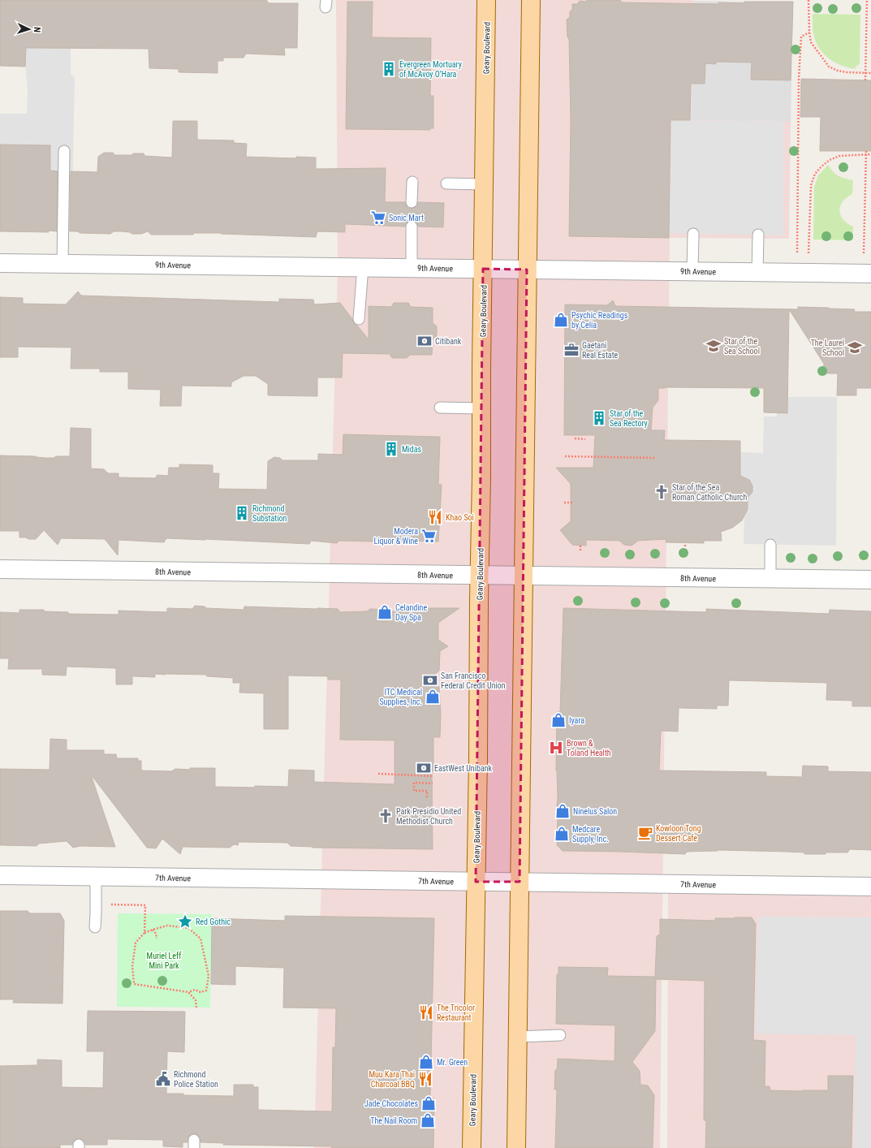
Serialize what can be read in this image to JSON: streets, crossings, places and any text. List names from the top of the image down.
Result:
{
  "streets": {
    "main road": ["Geary Boulevard"],
    "street": ["9th Avenue", "8th Avenue", "7th Avenue"]
  },
  "crossings": [
    ["Geary Boulevard", "9th Avenue"],
    ["Geary Boulevard", "8th Avenue"],
    ["Geary Boulevard", "7th Avenue"]
  ],
  "parks": ["Muriel Leff Mini Park"],
  "places": {
    "building": [
      "Evergreen Mortuary of McAvoy O’Hara",
      "Star of the Sea Rectory",
      "Midas",
      "Richmond Substation"
    ],
    "supermarket": ["Sonic Mart", "Modera Liquor & Wine"],
    "shop": [
      "Psychic Readings by Celia",
      "Celandine Day Spa",
      "ITC Medical Supplies, Inc.",
      "Iyara",
      "Ninelus Salon",
      "Medcare Supply, Inc.",
      "Mr. Green",
      "Jade Chocolates",
      "The Nail Room"
    ],
    "bank": ["Citibank", "San Francisco Federal Credit Union", "EastWest Unibank"],
    "school or university": ["Star of the Sea School", "The Laurel School"],
    "office": ["Gaetani Real Estate"],
    "church": ["Star of the Sea Roman Catholic Church", "Park Presidio United Methodist Church"],
    "restaurant": ["Khao Soi", "The Tricolor Restaurant", "Muu Kara Thai Charcoal BBQ"],
    "hospital": ["Brown & Toland Health"],
    "cafe": ["Kowloon Tong Dessert Cafe"],
    "place": ["Red Gothic"],
    "public building": ["Richmond Police Station"]
  },
  "north": "right"
}
